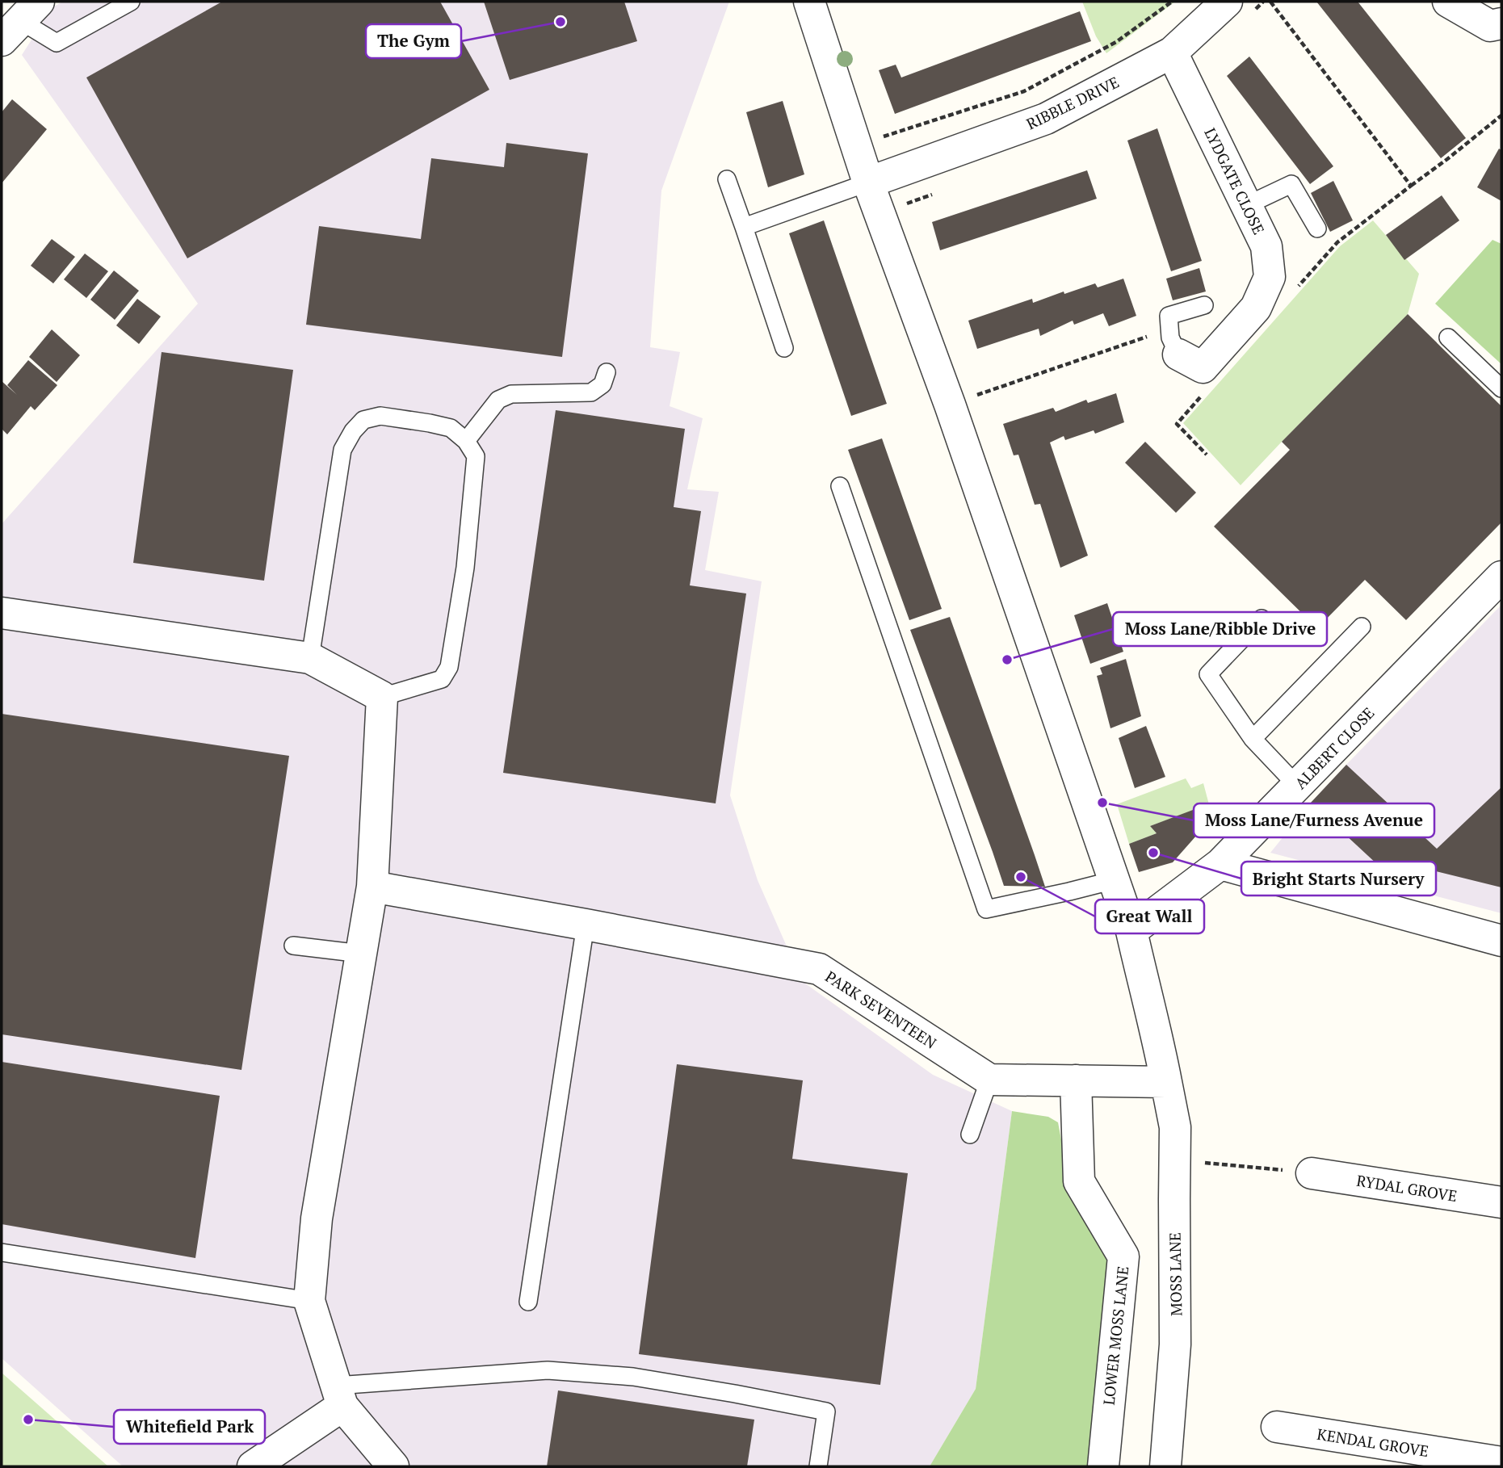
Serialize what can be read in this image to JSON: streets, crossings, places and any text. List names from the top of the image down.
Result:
{
  "streets": {
    "street": [
      "RIBBLE DRIVE",
      "LYDGATE CLOSE",
      "ALBERT CLOSE",
      "PARK SEVENTEEN",
      "RYDAL GROVE",
      "MOSS LANE",
      "LOWER MOSS LANE",
      "KENDAL GROVE"
    ]
  },
  "crossings": [
    ["RIBBLE DRIVE", "LYDGATE CLOSE"]
  ],
  "places": [
    "The Gym",
    "Moss Lane/Ribble Drive",
    "Moss Lane/Furness Avenue",
    "Bright Starts Nursery",
    "Great Wall",
    "Whitefield Park"
  ]
}
